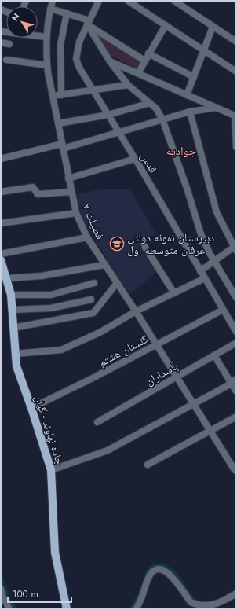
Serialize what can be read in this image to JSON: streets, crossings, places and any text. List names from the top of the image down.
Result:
{
  "streets": {
    "main road": ["جاده نهاوند - گیان"],
    "street": [
      "قدس",
      "فضیلت ۳",
      "گلستان هشتم",
      "پاسداران"
    ]
  },
  "crossings": [
    ["قدس", "گلستان هشتم"],
    ["فضیلت ۳", "گلستان هشتم"],
    ["فضیلت ۳", "پاسداران"],
    ["گلستان هشتم", "جاده نهاوند - گیان"]
  ],
  "districts": ["جوادیه"],
  "places": {
    "school or university": ["دبیرستان نمونه دولتی عرفان متوسطه اول"]
  },
  "scale_bar": "100 m",
  "north": "top left"
}
